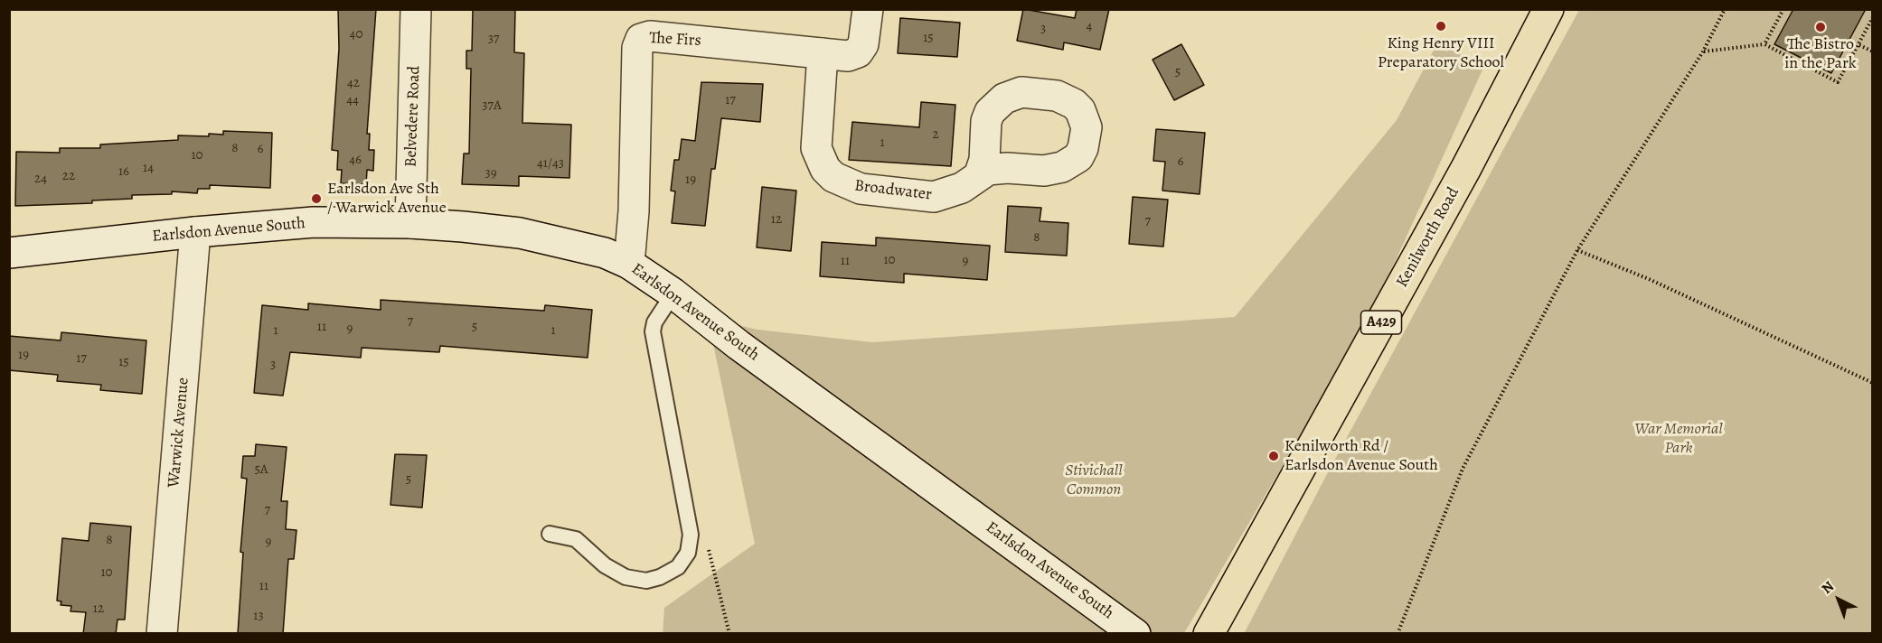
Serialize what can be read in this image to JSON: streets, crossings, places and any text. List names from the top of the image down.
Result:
{
  "streets": {
    "main road": ["Kenilworth Road", "A429"],
    "street": [
      "The Firs",
      "Belvedere Road",
      "Broadwater",
      "Earlsdon Avenue South",
      "Warwick Avenue"
    ]
  },
  "crossings": [
    ["The Firs", "Broadwater"],
    ["The Firs", "Earlsdon Avenue South"],
    ["Belvedere Road", "Earlsdon Avenue South"],
    ["Earlsdon Avenue South", "Warwick Avenue"]
  ],
  "parks": ["War Memorial Park", "Stivichall Common"],
  "places": [
    "King Henry VIII Preparatory School",
    "The Bistro in the Park",
    "Earlsdon Ave Sth / Warwick Avenue",
    "Kenilworth Rd / Earlsdon Avenue South"
  ],
  "house_numbers": [
    "4",
    "3",
    "40",
    "15",
    "37",
    "5",
    "42",
    "44",
    "17",
    "37A",
    "2",
    "1",
    "8",
    "6",
    "10",
    "46",
    "6",
    "41/43",
    "14",
    "16",
    "39",
    "22",
    "24",
    "19",
    "12",
    "7",
    "8",
    "10",
    "11",
    "9",
    "7",
    "11",
    "5",
    "9",
    "1",
    "1",
    "19",
    "17",
    "15",
    "3",
    "5A",
    "5",
    "7",
    "8",
    "9",
    "10",
    "11",
    "12",
    "13"
  ],
  "north": "top left"
}
